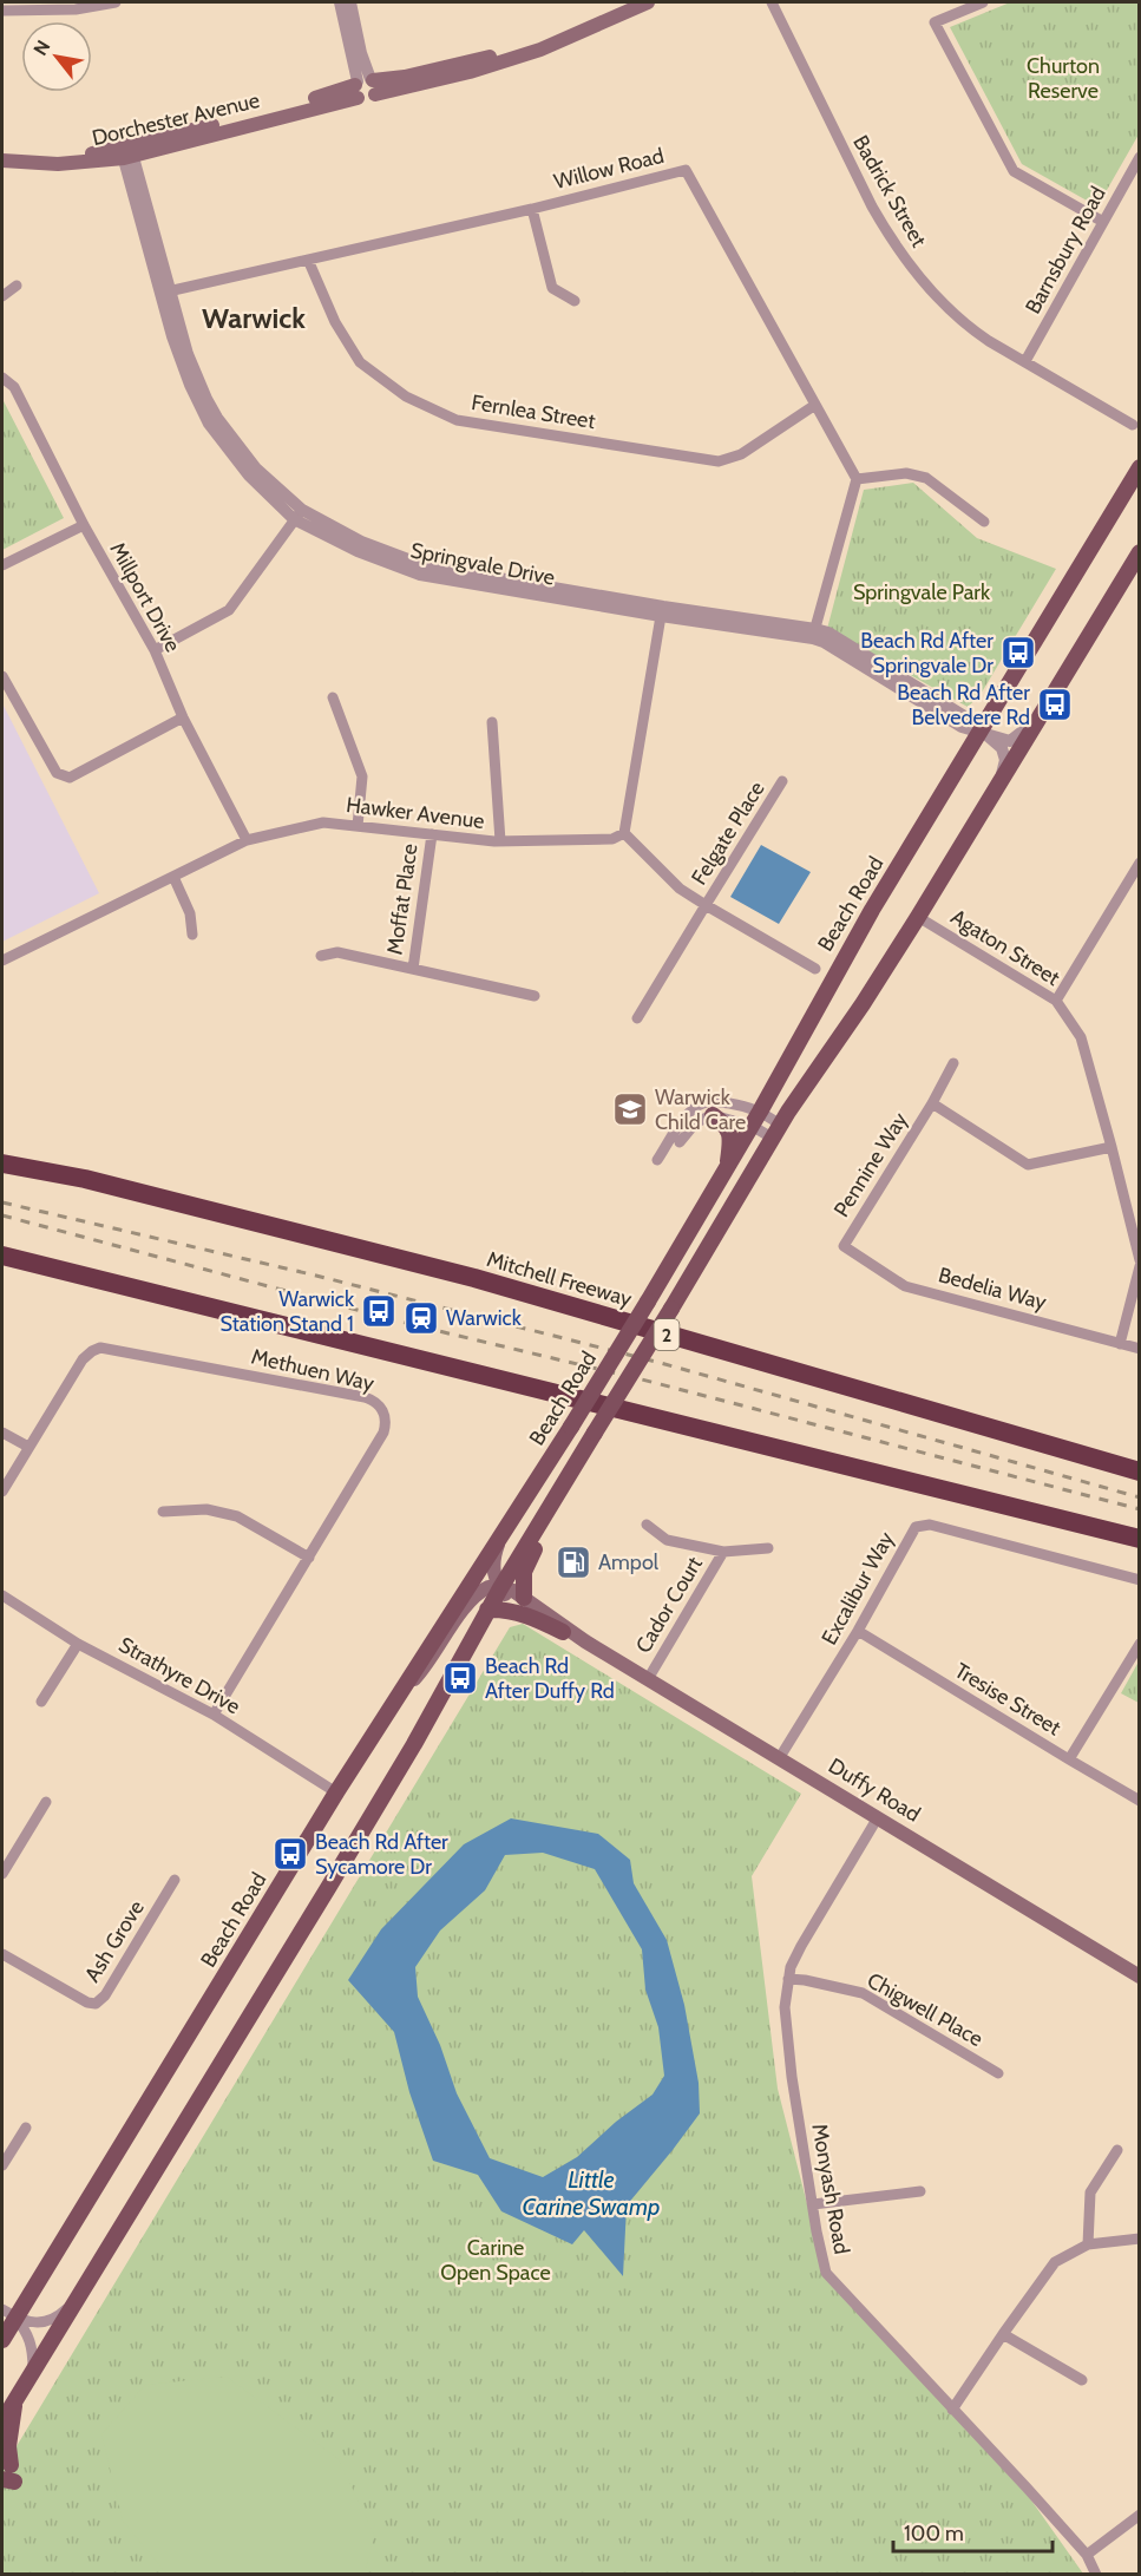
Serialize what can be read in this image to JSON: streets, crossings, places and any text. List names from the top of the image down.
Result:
{
  "streets": {
    "highway": ["Mitchell Freeway", "2"],
    "main road": ["Dorchester Avenue", "Beach Road", "Duffy Road"],
    "street": [
      "Willow Road",
      "Badrick Street",
      "Barnsbury Road",
      "Fernlea Street",
      "Springvale Drive",
      "Millport Drive",
      "Hawker Avenue",
      "Felgate Place",
      "Moffat Place",
      "Agaton Street",
      "Pennine Way",
      "Bedelia Way",
      "Methuen Way",
      "Excalibur Way",
      "Cador Court",
      "Strathyre Drive",
      "Tresise Street",
      "Ash Grove",
      "Chigwell Place",
      "Monyash Road"
    ]
  },
  "crossings": [
    ["Dorchester Avenue", "Springvale Drive"],
    ["Willow Road", "Fernlea Street"],
    ["Willow Road", "Springvale Drive"],
    ["Badrick Street", "Barnsbury Road"],
    ["Springvale Drive", "Beach Road"],
    ["Millport Drive", "Hawker Avenue"],
    ["Hawker Avenue", "Felgate Place"],
    ["Hawker Avenue", "Moffat Place"],
    ["Beach Road", "Agaton Street"],
    ["Beach Road", "Strathyre Drive"],
    ["Beach Road", "Duffy Road"],
    ["Agaton Street", "Pennine Way"],
    ["Pennine Way", "Bedelia Way"],
    ["Methuen Way", "Strathyre Drive"],
    ["Excalibur Way", "Tresise Street"],
    ["Excalibur Way", "Duffy Road"],
    ["Cador Court", "Duffy Road"],
    ["Duffy Road", "Monyash Road"],
    ["Chigwell Place", "Monyash Road"]
  ],
  "districts": ["Warwick"],
  "water": ["Little Carine Swamp"],
  "parks": ["Churton Reserve", "Springvale Park", "Carine Open Space"],
  "places": {
    "bus stop": [
      "Beach Rd After Springvale Dr",
      "Beach Rd After Belvedere Rd",
      "Warwick Station Stand 1",
      "Beach Rd After Duffy Rd",
      "Beach Rd After Sycamore Dr"
    ],
    "school or university": ["Warwick Child Care"],
    "station": ["Warwick"],
    "fuel station": ["Ampol"]
  },
  "scale_bar": "100 m",
  "north": "top left"
}
